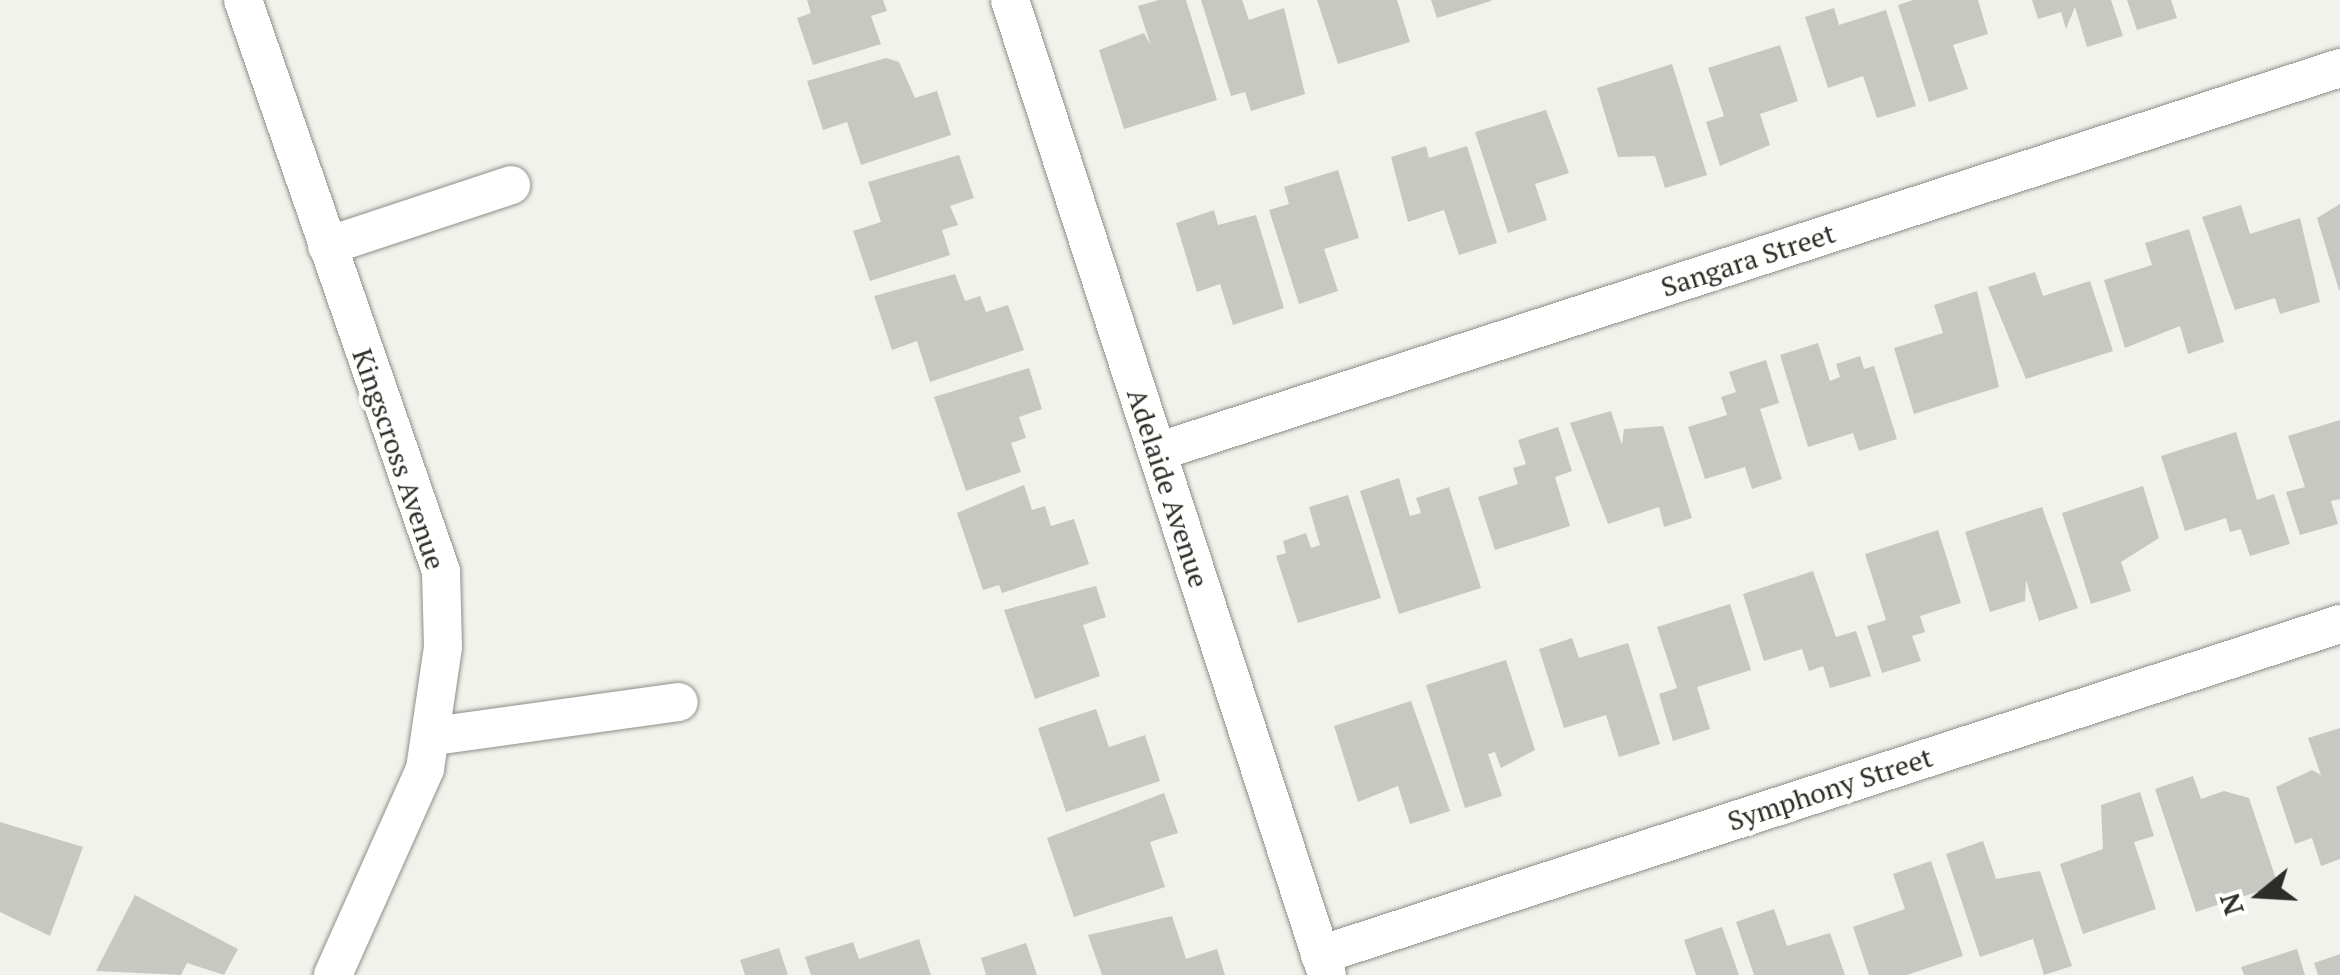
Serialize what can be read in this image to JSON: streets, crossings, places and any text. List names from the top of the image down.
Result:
{
  "streets": {
    "street": [
      "Sangara Street",
      "Kingscross Avenue",
      "Adelaide Avenue",
      "Symphony Street"
    ]
  },
  "crossings": [
    ["Sangara Street", "Adelaide Avenue"],
    ["Adelaide Avenue", "Symphony Street"]
  ],
  "north": "left"
}
